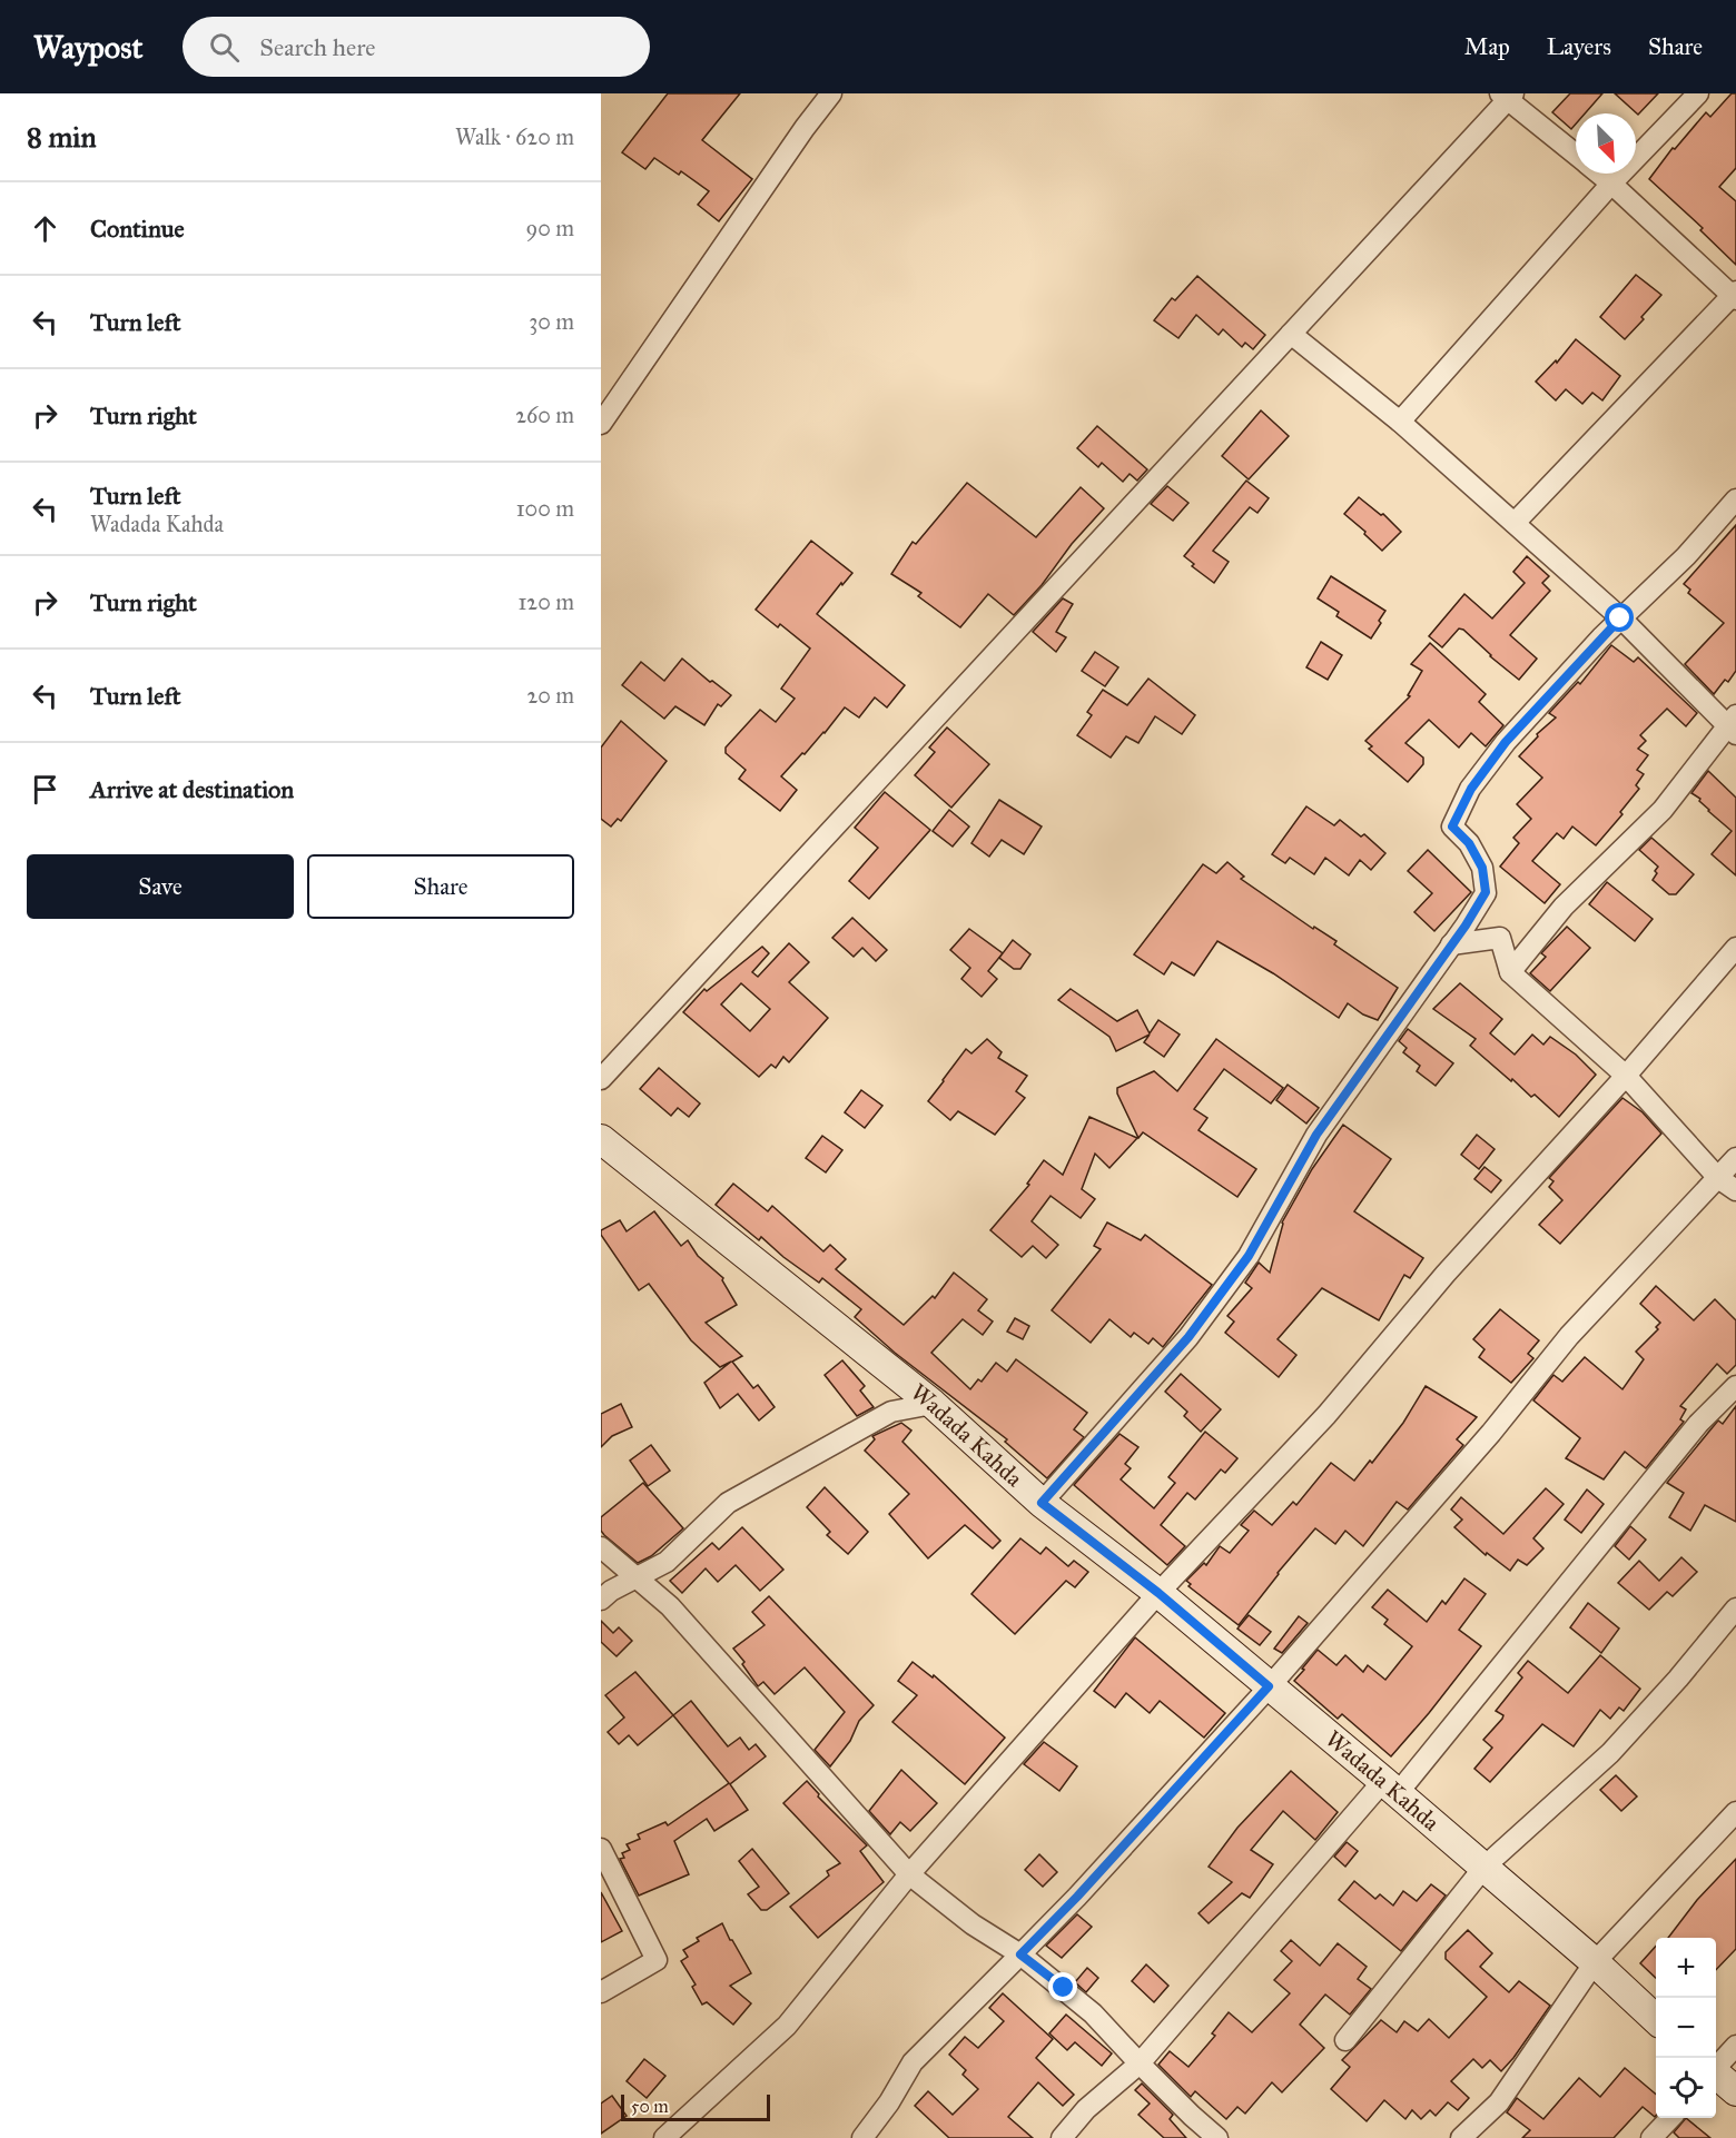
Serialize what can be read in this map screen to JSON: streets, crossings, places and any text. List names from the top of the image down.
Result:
{
  "streets": {
    "main road": ["Wadada Kahda"]
  },
  "scale_bar": "50 m",
  "north": "bottom right",
  "page": {
    "header": "Waypost",
    "search": "Search here",
    "nav": ["Map", "Layers", "Share"],
    "heading": ["8 min", "Walk · 620 m"],
    "list": [
      ["Continue", "90 m"],
      ["Turn left", "30 m"],
      ["Turn right", "260 m"],
      ["Turn left", "Wadada Kahda", "100 m"],
      ["Turn right", "120 m"],
      ["Turn left", "20 m"],
      "Arrive at destination"
    ],
    "buttons": ["Save", "Share"],
    "map_buttons": ["+", "−"],
    "scale": "50 m"
  }
}
